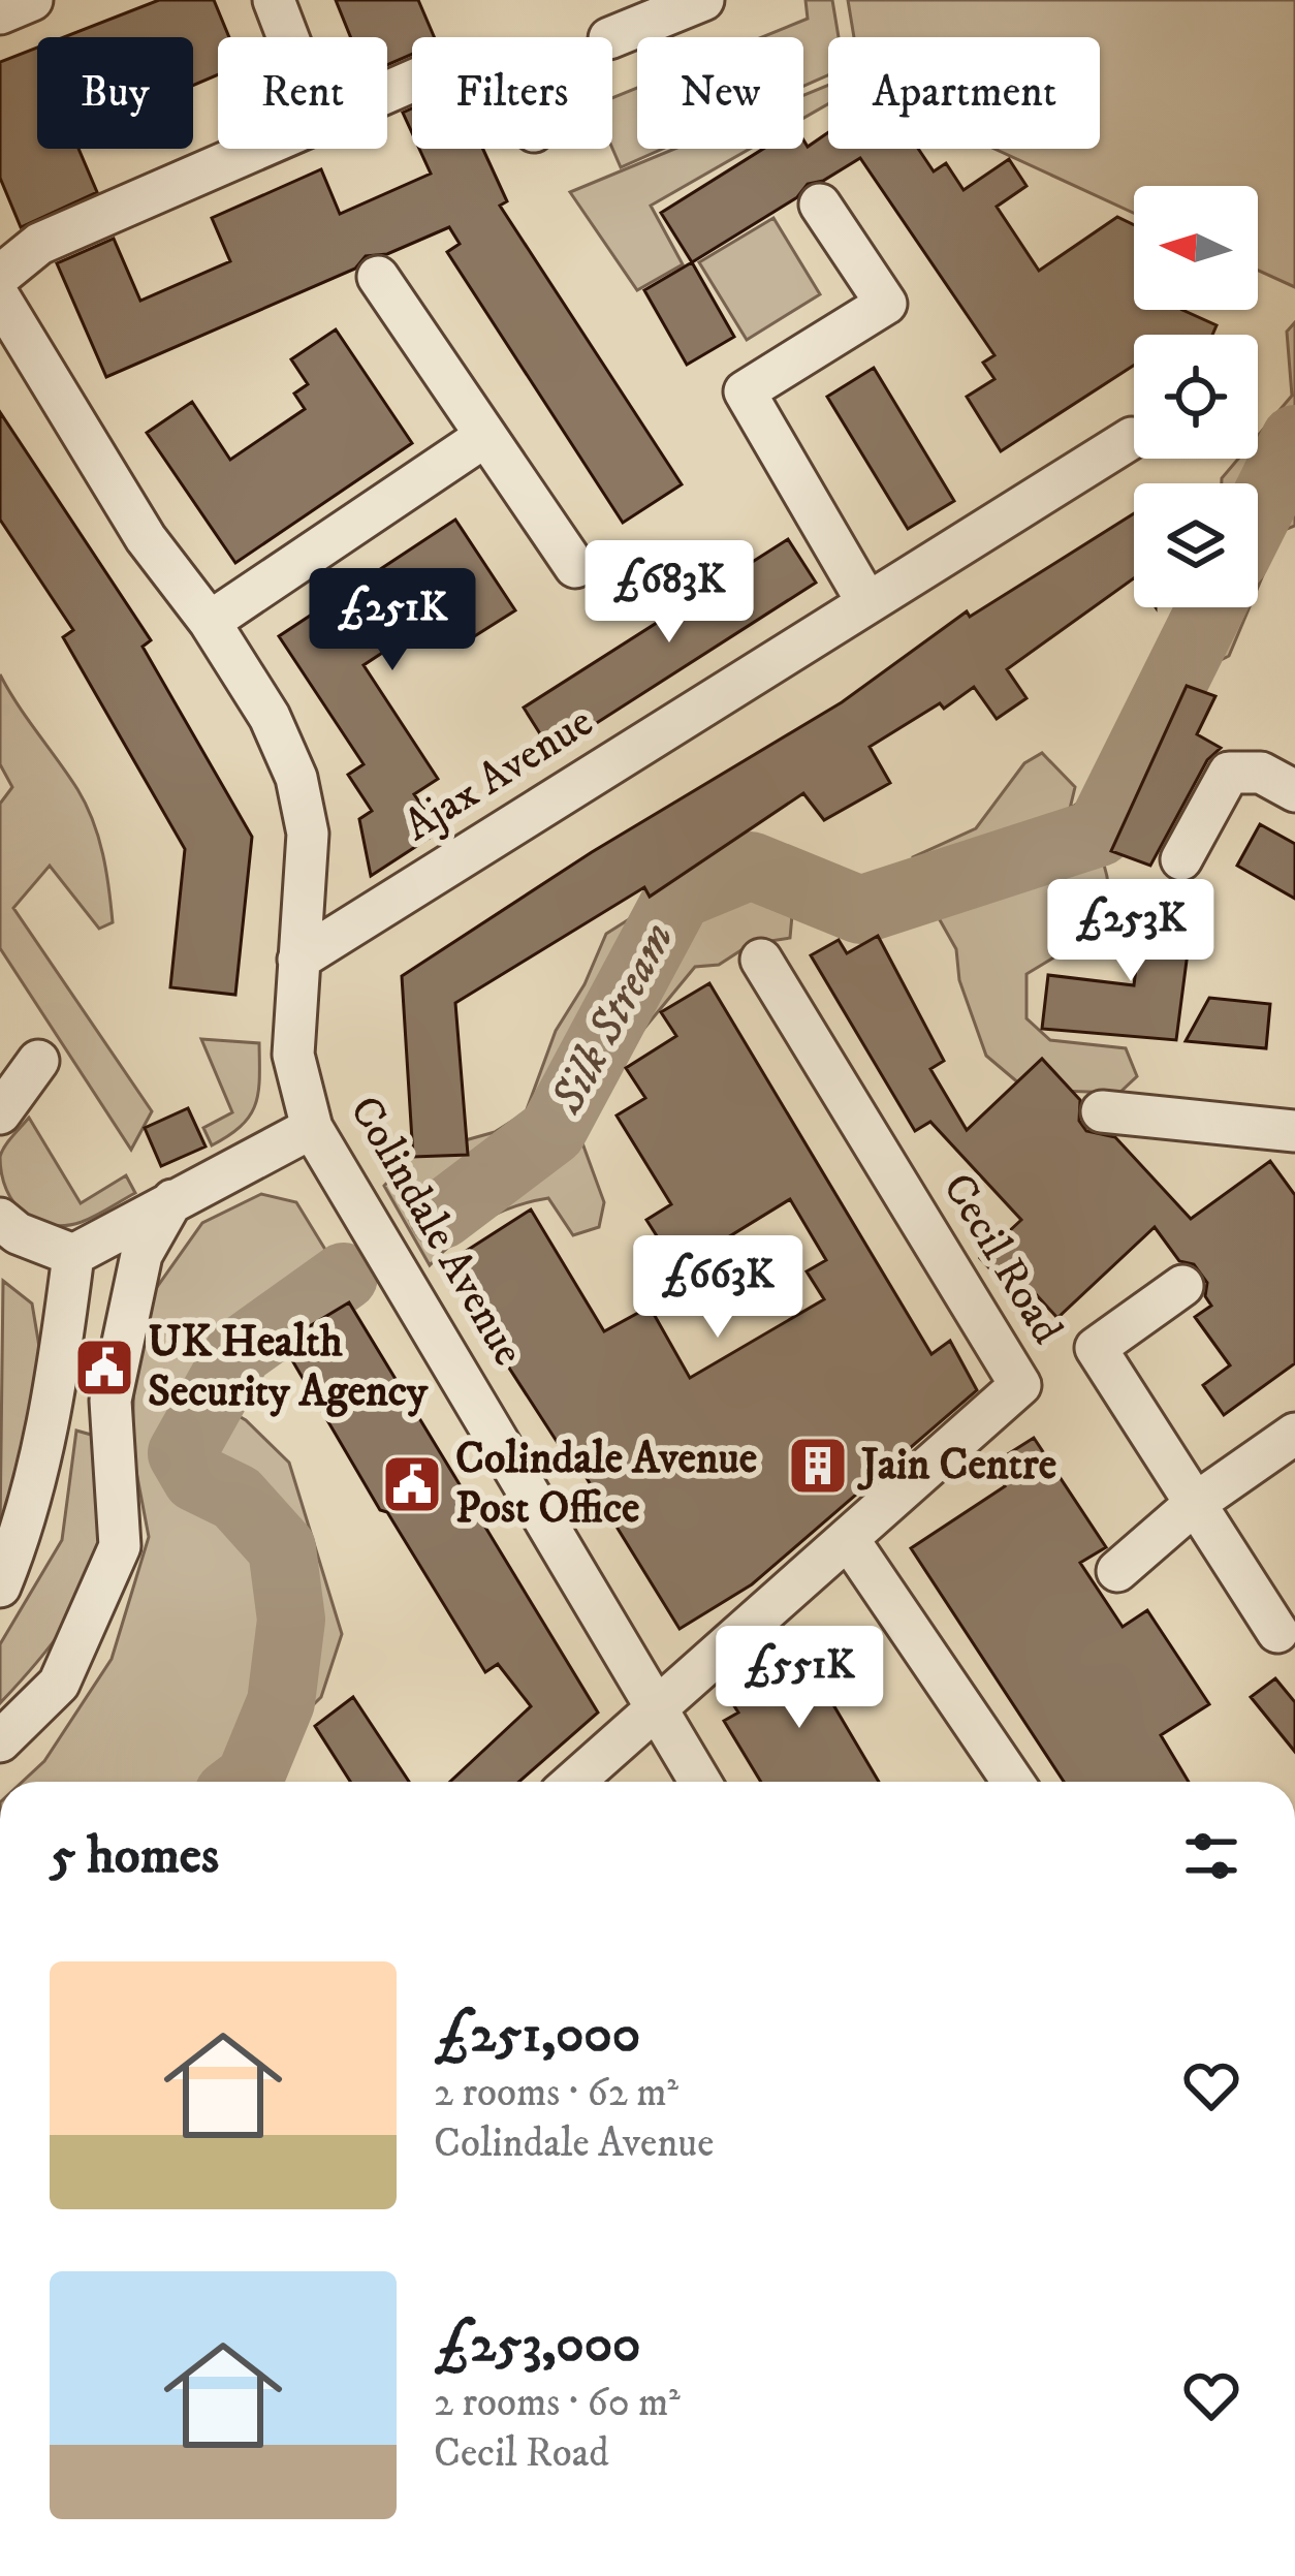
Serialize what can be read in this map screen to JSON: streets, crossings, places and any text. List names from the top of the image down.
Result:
{
  "streets": {
    "street": ["Ajax Avenue", "Colindale Avenue", "Cecil Road"]
  },
  "crossings": [
    ["Ajax Avenue", "Colindale Avenue"],
    ["Colindale Avenue", "Cecil Road"]
  ],
  "water": ["Silk Stream"],
  "places": {
    "public building": ["UK Health Security Agency", "Colindale Avenue Post Office"],
    "building": ["Jain Centre"]
  },
  "north": "left",
  "page": {
    "chip": [
      "Buy",
      "Rent",
      "Filters",
      "New",
      "Apartment"
    ],
    "price": [
      "£683K",
      "£251K",
      "£253K",
      "£663K",
      "£551K"
    ],
    "heading": "5 homes",
    "list": [
      {
        "name": "£251,000",
        "note": "2 rooms · 62 m² · Colindale Avenue"
      },
      {
        "name": "£253,000",
        "note": "2 rooms · 60 m² · Cecil Road"
      }
    ]
  }
}
